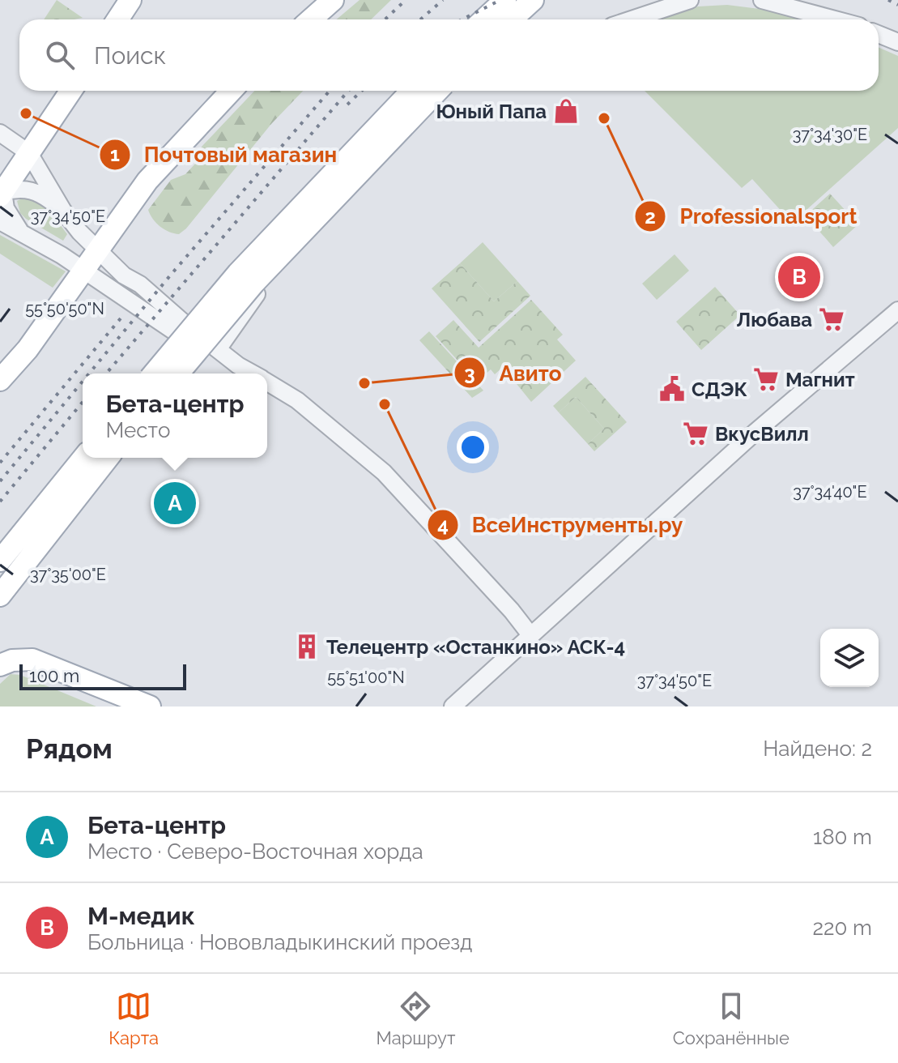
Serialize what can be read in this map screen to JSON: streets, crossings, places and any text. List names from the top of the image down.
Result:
{
  "places": {
    "shop": ["Юный Папа"],
    "other": [
      "Почтовый магазин",
      "Professionalsport",
      "Авито",
      "ВсеИнструменты.ру"
    ],
    "supermarket": ["Любава", "Магнит", "ВкусВилл"],
    "public building": ["СДЭК"],
    "building": ["Телецентр «Останкино» АСК-4"]
  },
  "scale_bar": "100 m",
  "page": {
    "search": "Поиск",
    "pins": ["B", "A"],
    "popup": ["Бета-центр", "Место"],
    "scale": "100 m",
    "heading": ["Рядом", "Найдено: 2"],
    "list": [
      {
        "mark": "A",
        "name": "Бета-центр",
        "note": "Место · Северо-Восточная хорда",
        "value": "180 m"
      },
      {
        "mark": "B",
        "name": "М-медик",
        "note": "Больница · Нововладыкинский проезд",
        "value": "220 m"
      }
    ],
    "nav": ["Карта", "Маршрут", "Сохранённые"]
  },
  "coordinates": [
    "37°34'30\"E",
    "37°34'50\"E",
    "55°50'50\"N",
    "37°34'40\"E",
    "37°35'00\"E",
    "55°51'00\"N"
  ]
}
